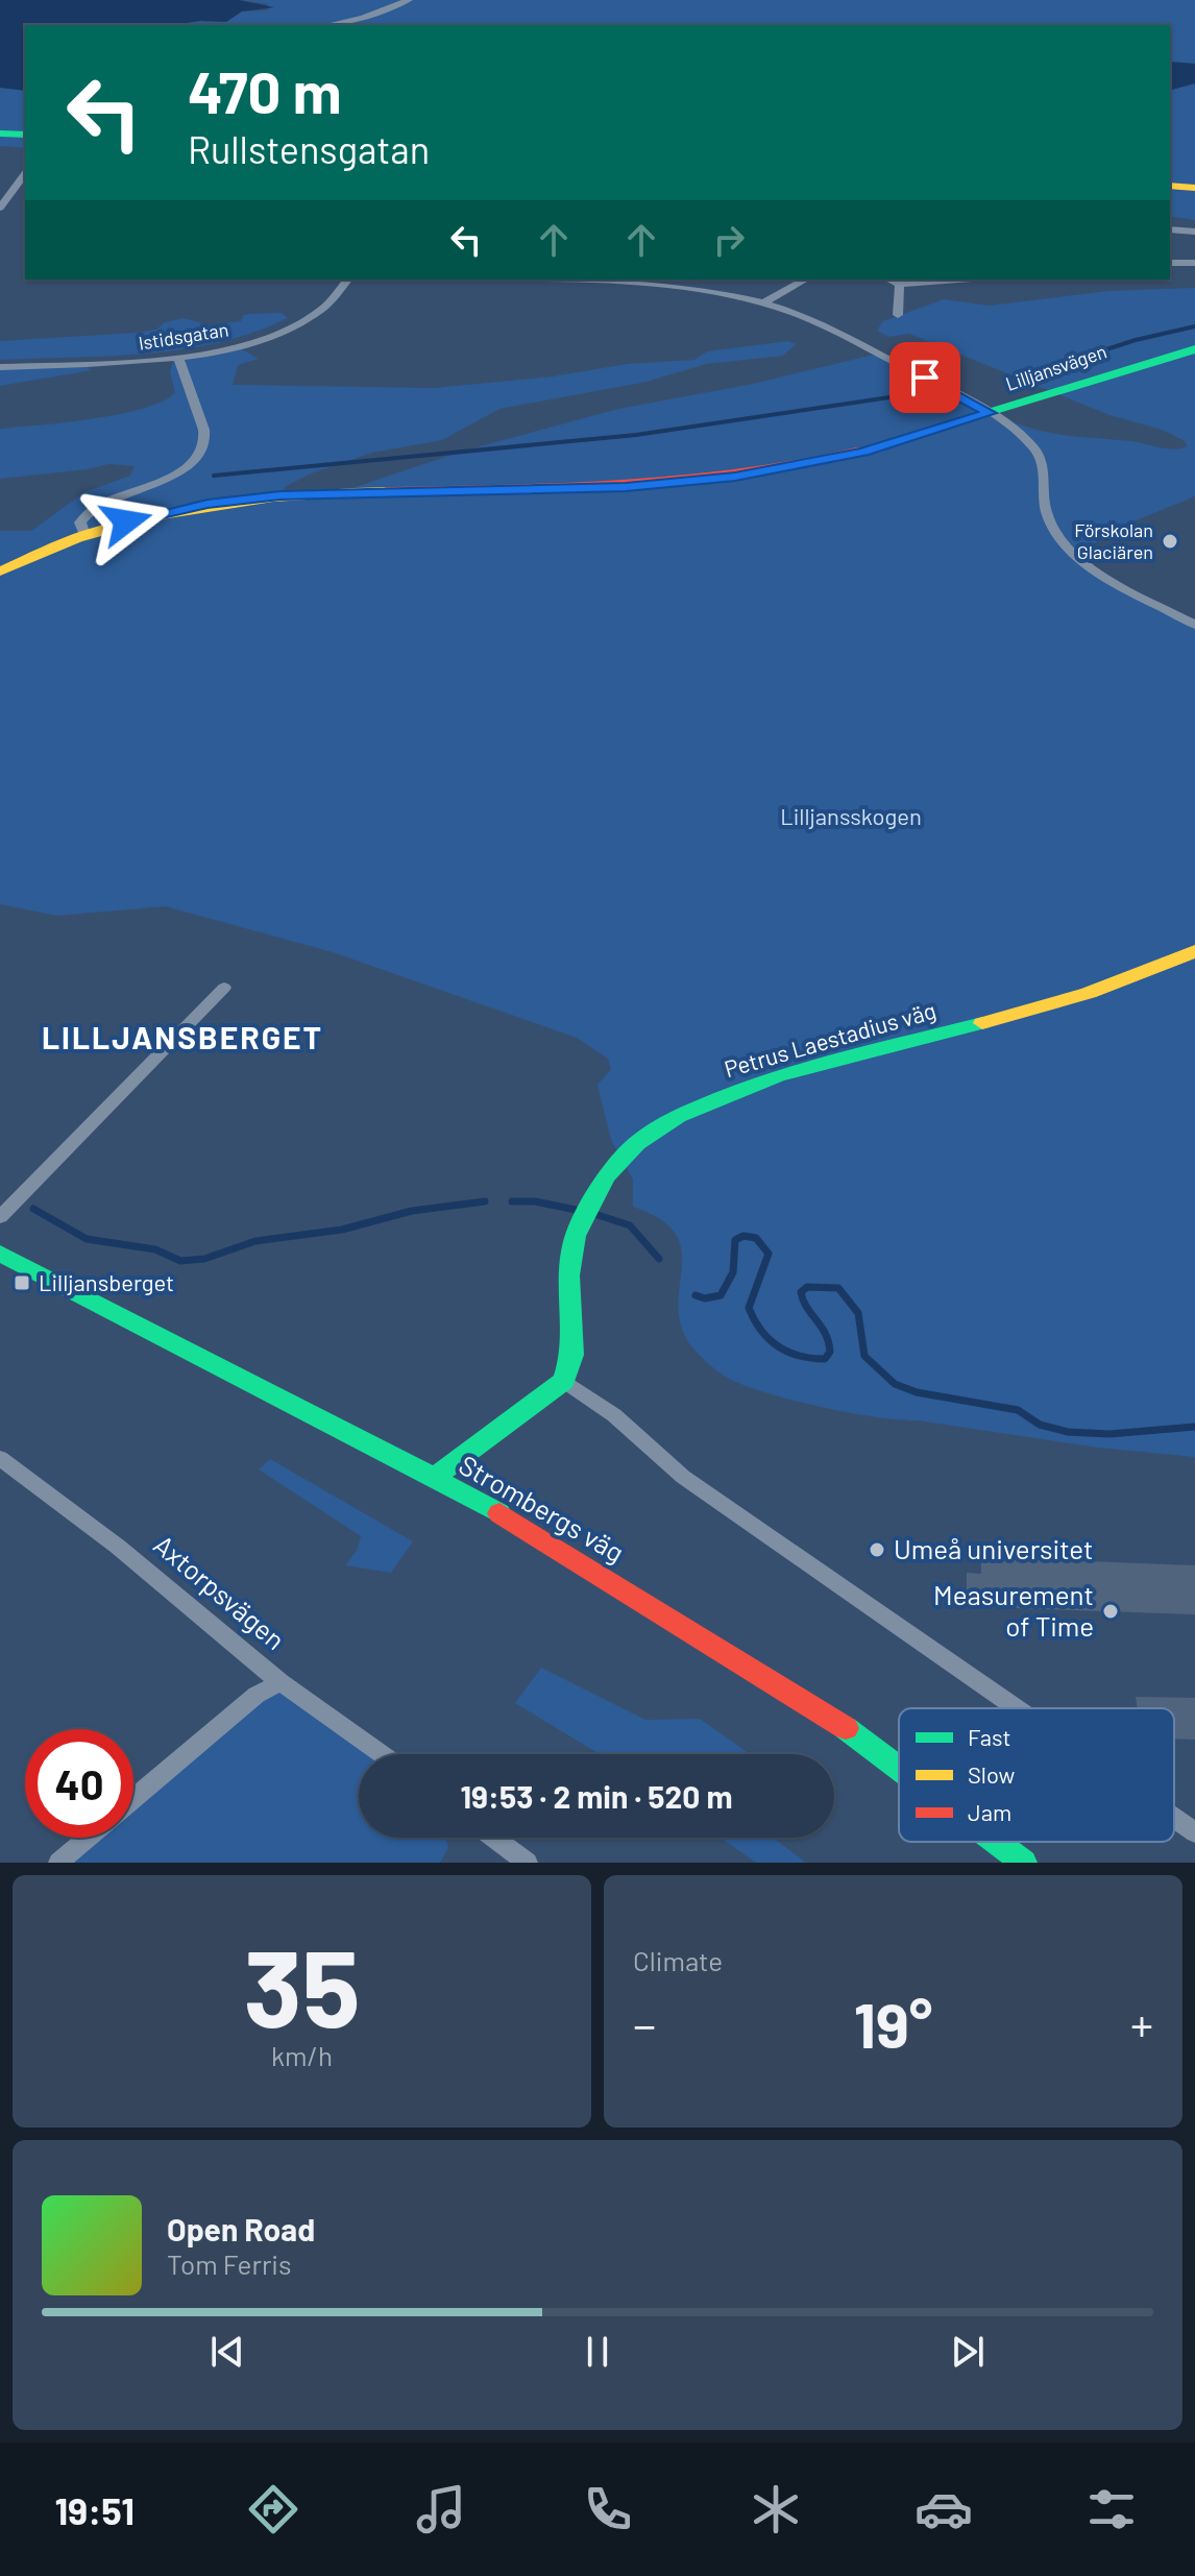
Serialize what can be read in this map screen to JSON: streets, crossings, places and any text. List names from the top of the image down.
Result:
{
  "streets": {
    "main road": ["Lilljansvägen", "Petrus Laestadius väg", "Strombergs väg"],
    "street": ["Istidsgatan", "Axtorpsvägen"]
  },
  "districts": ["LILLJANSBERGET"],
  "parks": ["Lilljansskogen"],
  "places": {
    "other": ["Förskolan Glaciären", "Umeå universitet", "Measurement of Time"],
    "transit": ["Lilljansberget"]
  },
  "legend": ["Fast", "Slow", "Jam"],
  "page": {
    "turn": ["470 m", "Rullstensgatan"],
    "limit": "40",
    "trip": "19:53 · 2 min · 520 m",
    "tile": [
      ["35", "km/h"],
      "Climate"
    ],
    "heat": ["−", "19°", "+"],
    "song": ["Open Road", "Tom Ferris"],
    "tabs": "19:51"
  }
}
